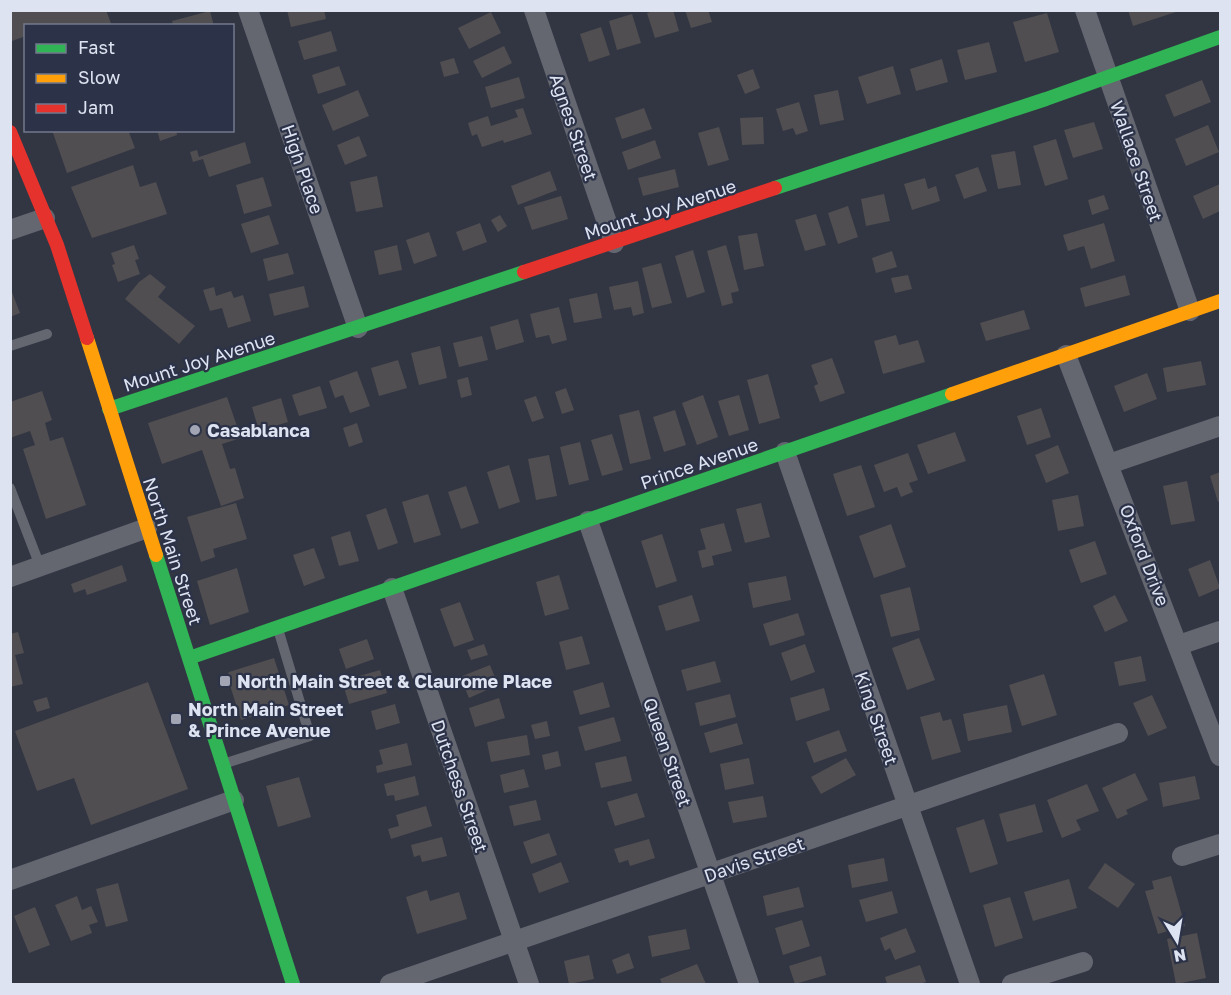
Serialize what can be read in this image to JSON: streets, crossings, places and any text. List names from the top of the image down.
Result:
{
  "streets": {
    "street": [
      "Agnes Street",
      "Wallace Street",
      "High Place",
      "Mount Joy Avenue",
      "Prince Avenue",
      "North Main Street",
      "Oxford Drive",
      "King Street",
      "Queen Street",
      "Dutchess Street",
      "Davis Street"
    ]
  },
  "crossings": [
    ["Agnes Street", "Mount Joy Avenue"],
    ["Wallace Street", "Mount Joy Avenue"],
    ["Wallace Street", "Prince Avenue"],
    ["High Place", "Mount Joy Avenue"],
    ["Mount Joy Avenue", "North Main Street"],
    ["Prince Avenue", "North Main Street"],
    ["Prince Avenue", "Oxford Drive"],
    ["Prince Avenue", "King Street"],
    ["Prince Avenue", "Queen Street"],
    ["Prince Avenue", "Dutchess Street"],
    ["King Street", "Davis Street"],
    ["Queen Street", "Davis Street"],
    ["Dutchess Street", "Davis Street"]
  ],
  "places": {
    "other": ["Casablanca"],
    "transit": ["North Main Street & Claurome Place", "North Main Street & Prince Avenue"]
  },
  "legend": ["Fast", "Slow", "Jam"],
  "north": "bottom"
}
